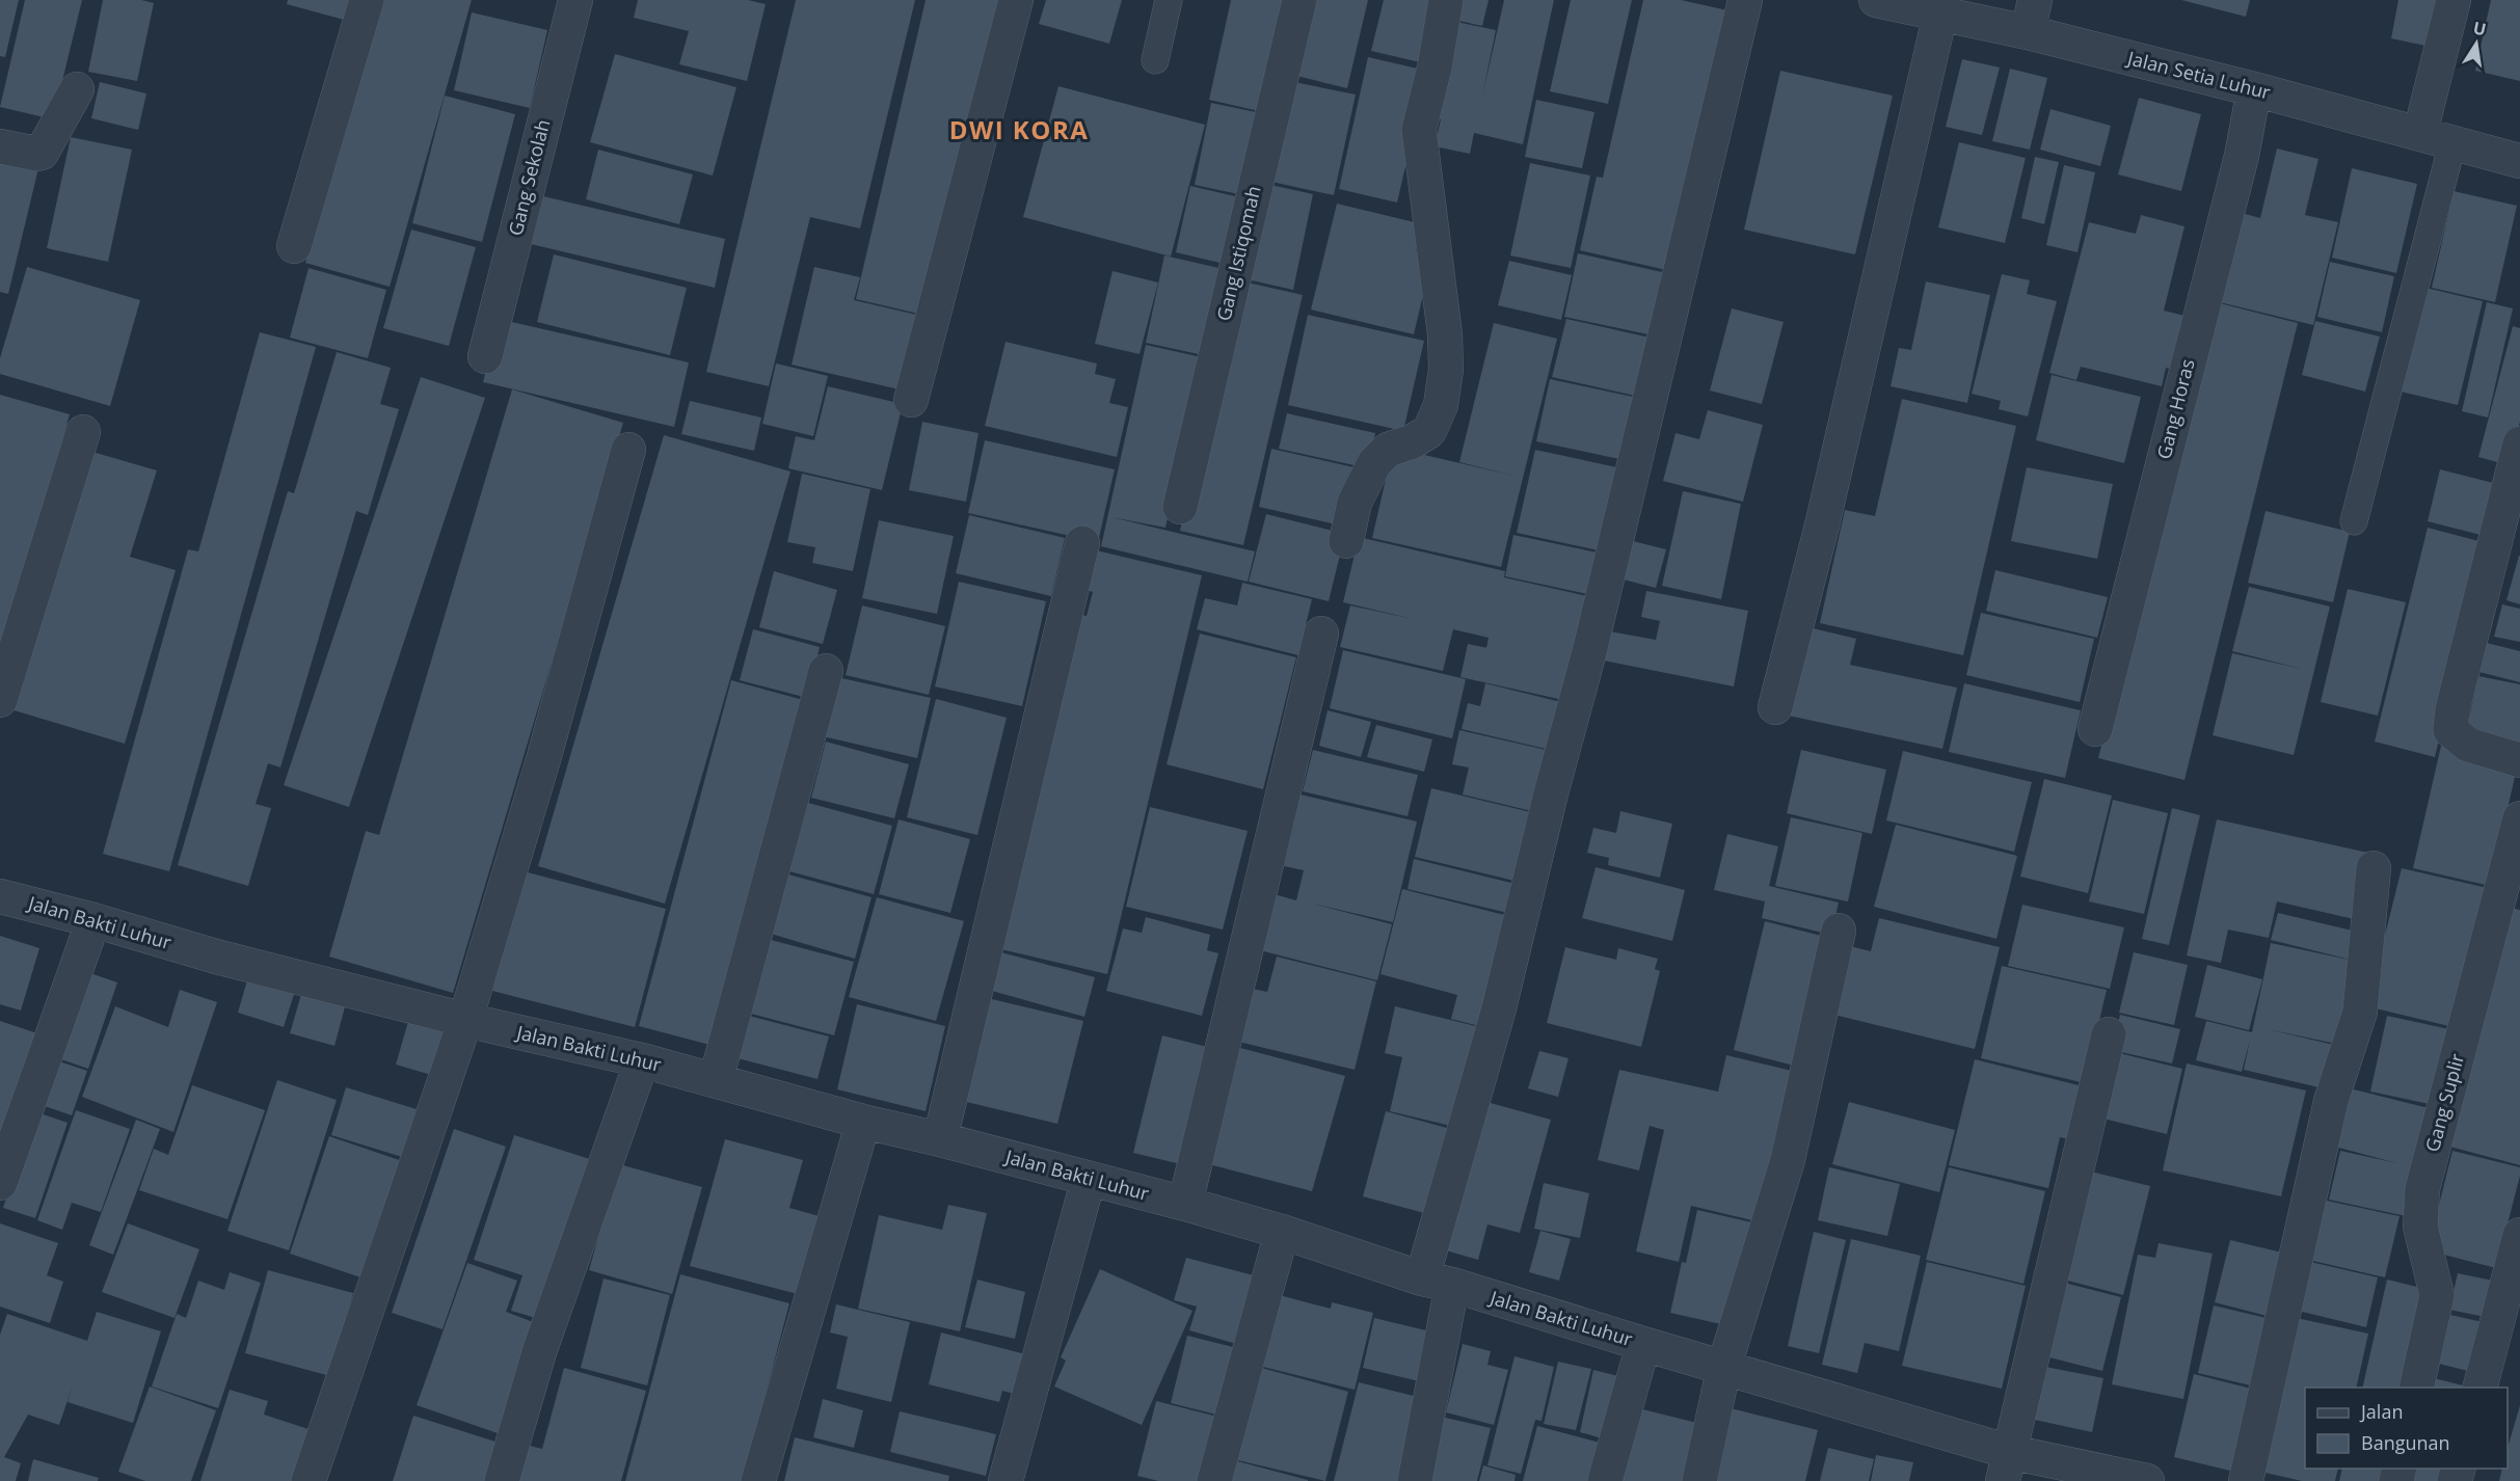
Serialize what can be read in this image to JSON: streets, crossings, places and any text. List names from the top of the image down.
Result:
{
  "streets": {
    "street": [
      "Jalan Setia Luhur",
      "Gang Sekolah",
      "Gang Istiqomah",
      "Gang Horas",
      "Jalan Bakti Luhur",
      "Gang Suplir"
    ]
  },
  "crossings": [
    ["Jalan Setia Luhur", "Gang Horas"]
  ],
  "districts": ["DWI KORA"],
  "legend": ["Jalan", "Bangunan"],
  "north": "top"
}
